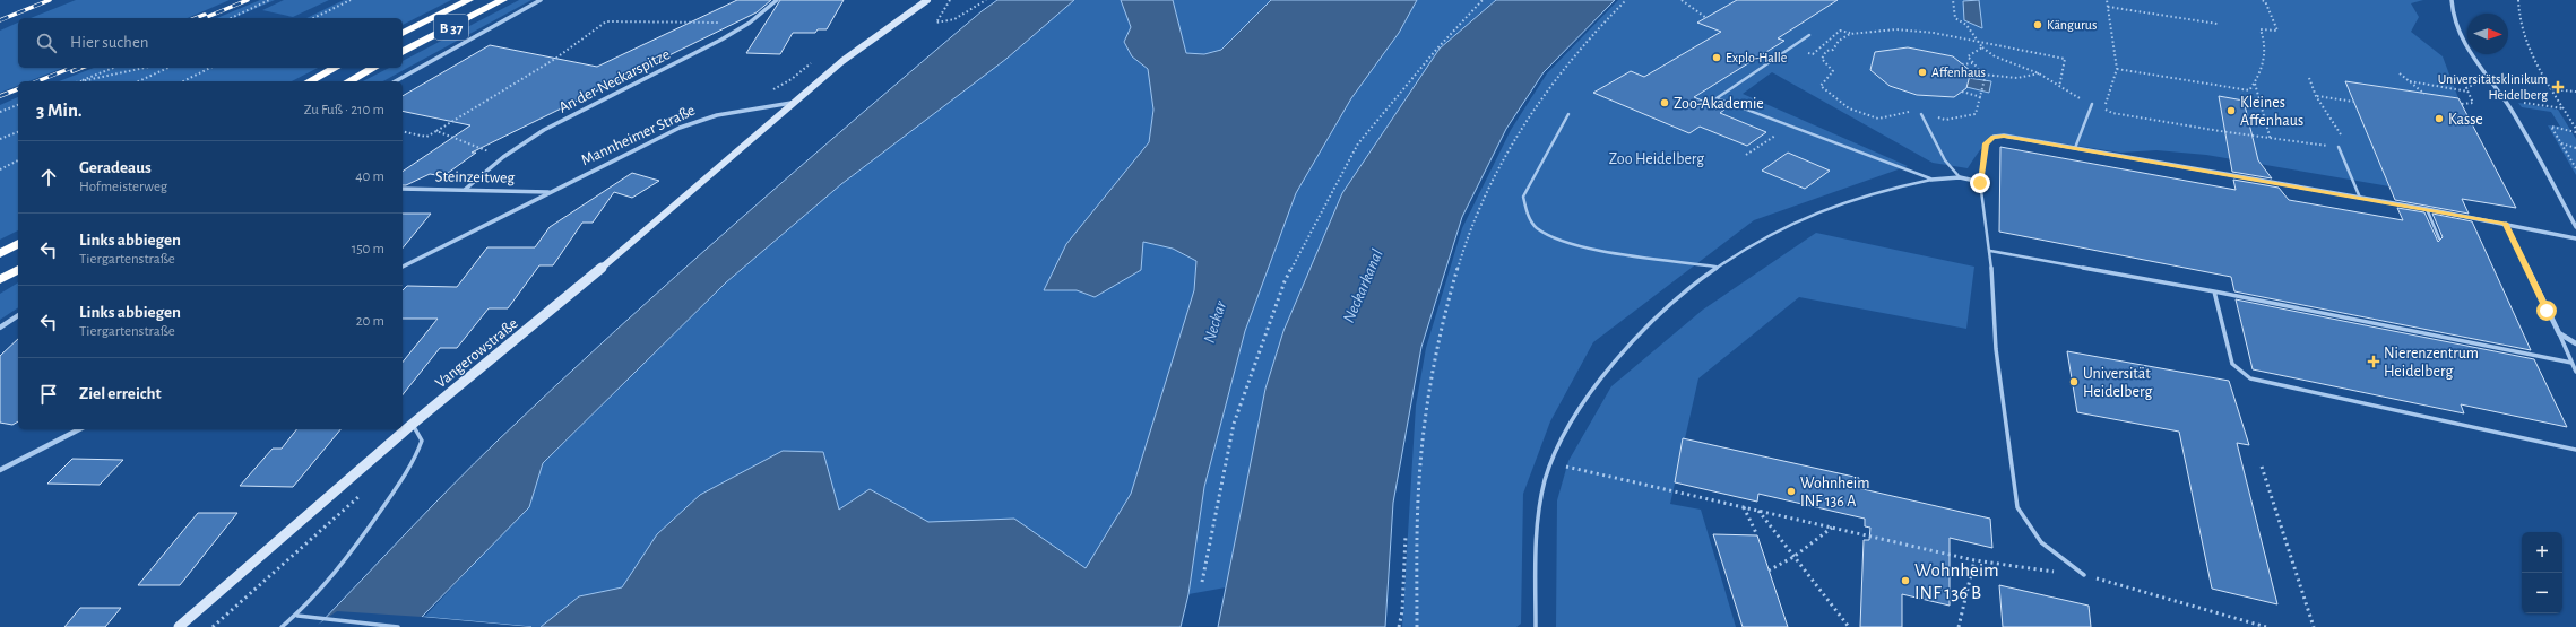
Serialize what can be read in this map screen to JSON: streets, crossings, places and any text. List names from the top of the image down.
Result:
{
  "streets": {
    "highway": ["B 37"],
    "street": [
      "An der Neckarspitze",
      "Mannheimer Straße",
      "Steinzeitweg",
      "Vangerowstraße"
    ]
  },
  "crossings": [
    ["An der Neckarspitze", "Steinzeitweg"],
    ["Mannheimer Straße", "Steinzeitweg"],
    ["Mannheimer Straße", "Vangerowstraße"]
  ],
  "water": ["Neckarkanal", "Neckar"],
  "parks": ["Zoo Heidelberg"],
  "places": {
    "other": [
      "Kängurus",
      "Explo-Halle",
      "Affenhaus",
      "Zoo-Akademie",
      "Kleines Affenhaus",
      "Kasse",
      "Universität Heidelberg",
      "Wohnheim INF 136 A",
      "Wohnheim INF 136 B"
    ],
    "health": ["Universitätsklinikum Heidelberg", "Nierenzentrum Heidelberg"]
  },
  "north": "right",
  "page": {
    "search": "Hier suchen",
    "heading": ["3 Min.", "Zu Fuß · 210 m"],
    "list": [
      ["Geradeaus", "Hofmeisterweg", "40 m"],
      ["Links abbiegen", "Tiergartenstraße", "150 m"],
      ["Links abbiegen", "Tiergartenstraße", "20 m"],
      "Ziel erreicht"
    ],
    "map_buttons": ["+", "−"]
  }
}
